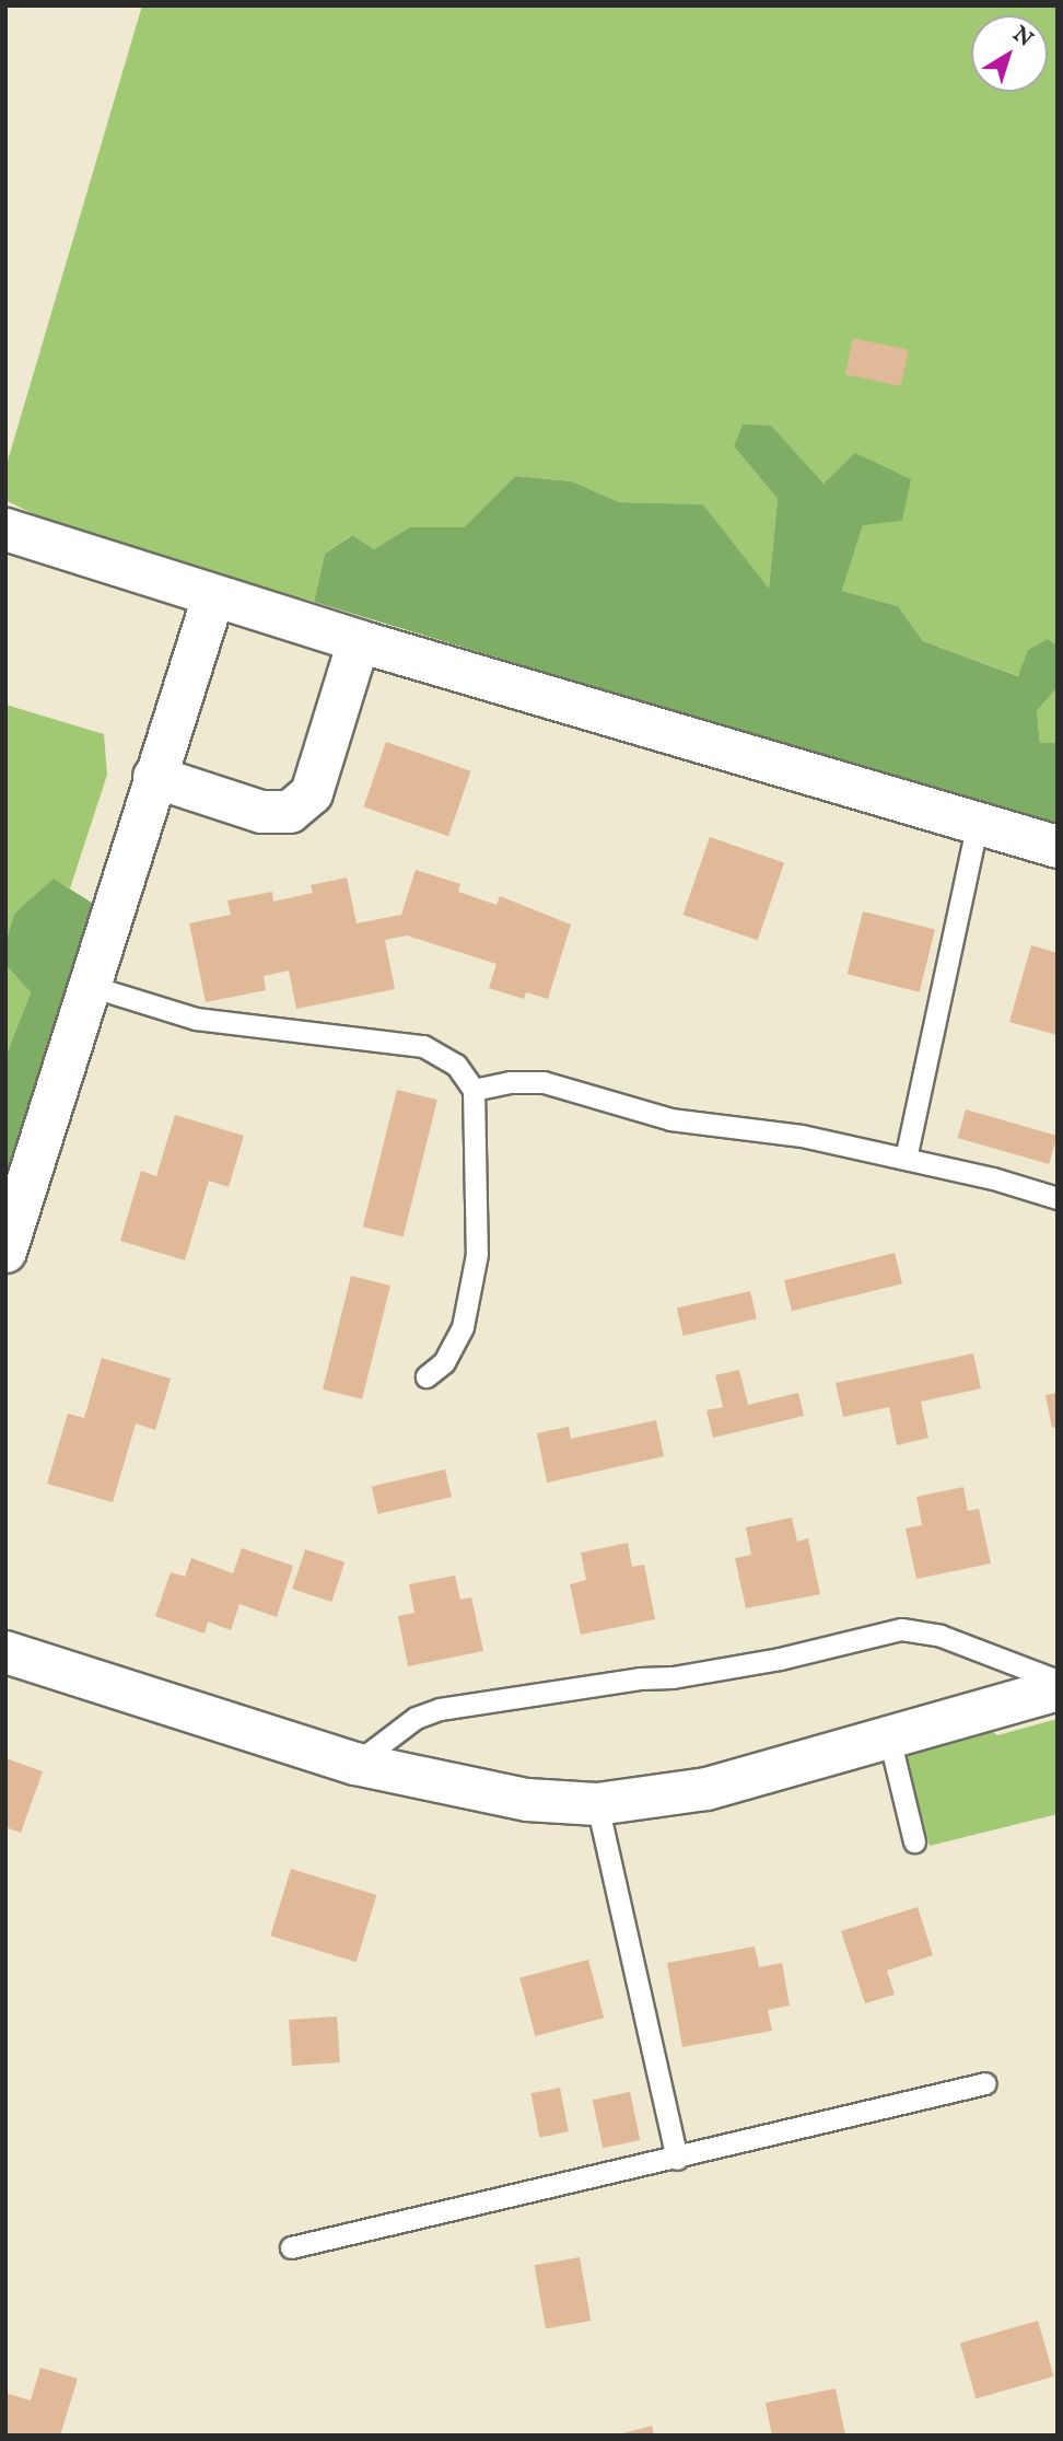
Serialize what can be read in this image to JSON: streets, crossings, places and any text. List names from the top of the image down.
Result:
{
  "north": "top right"
}
